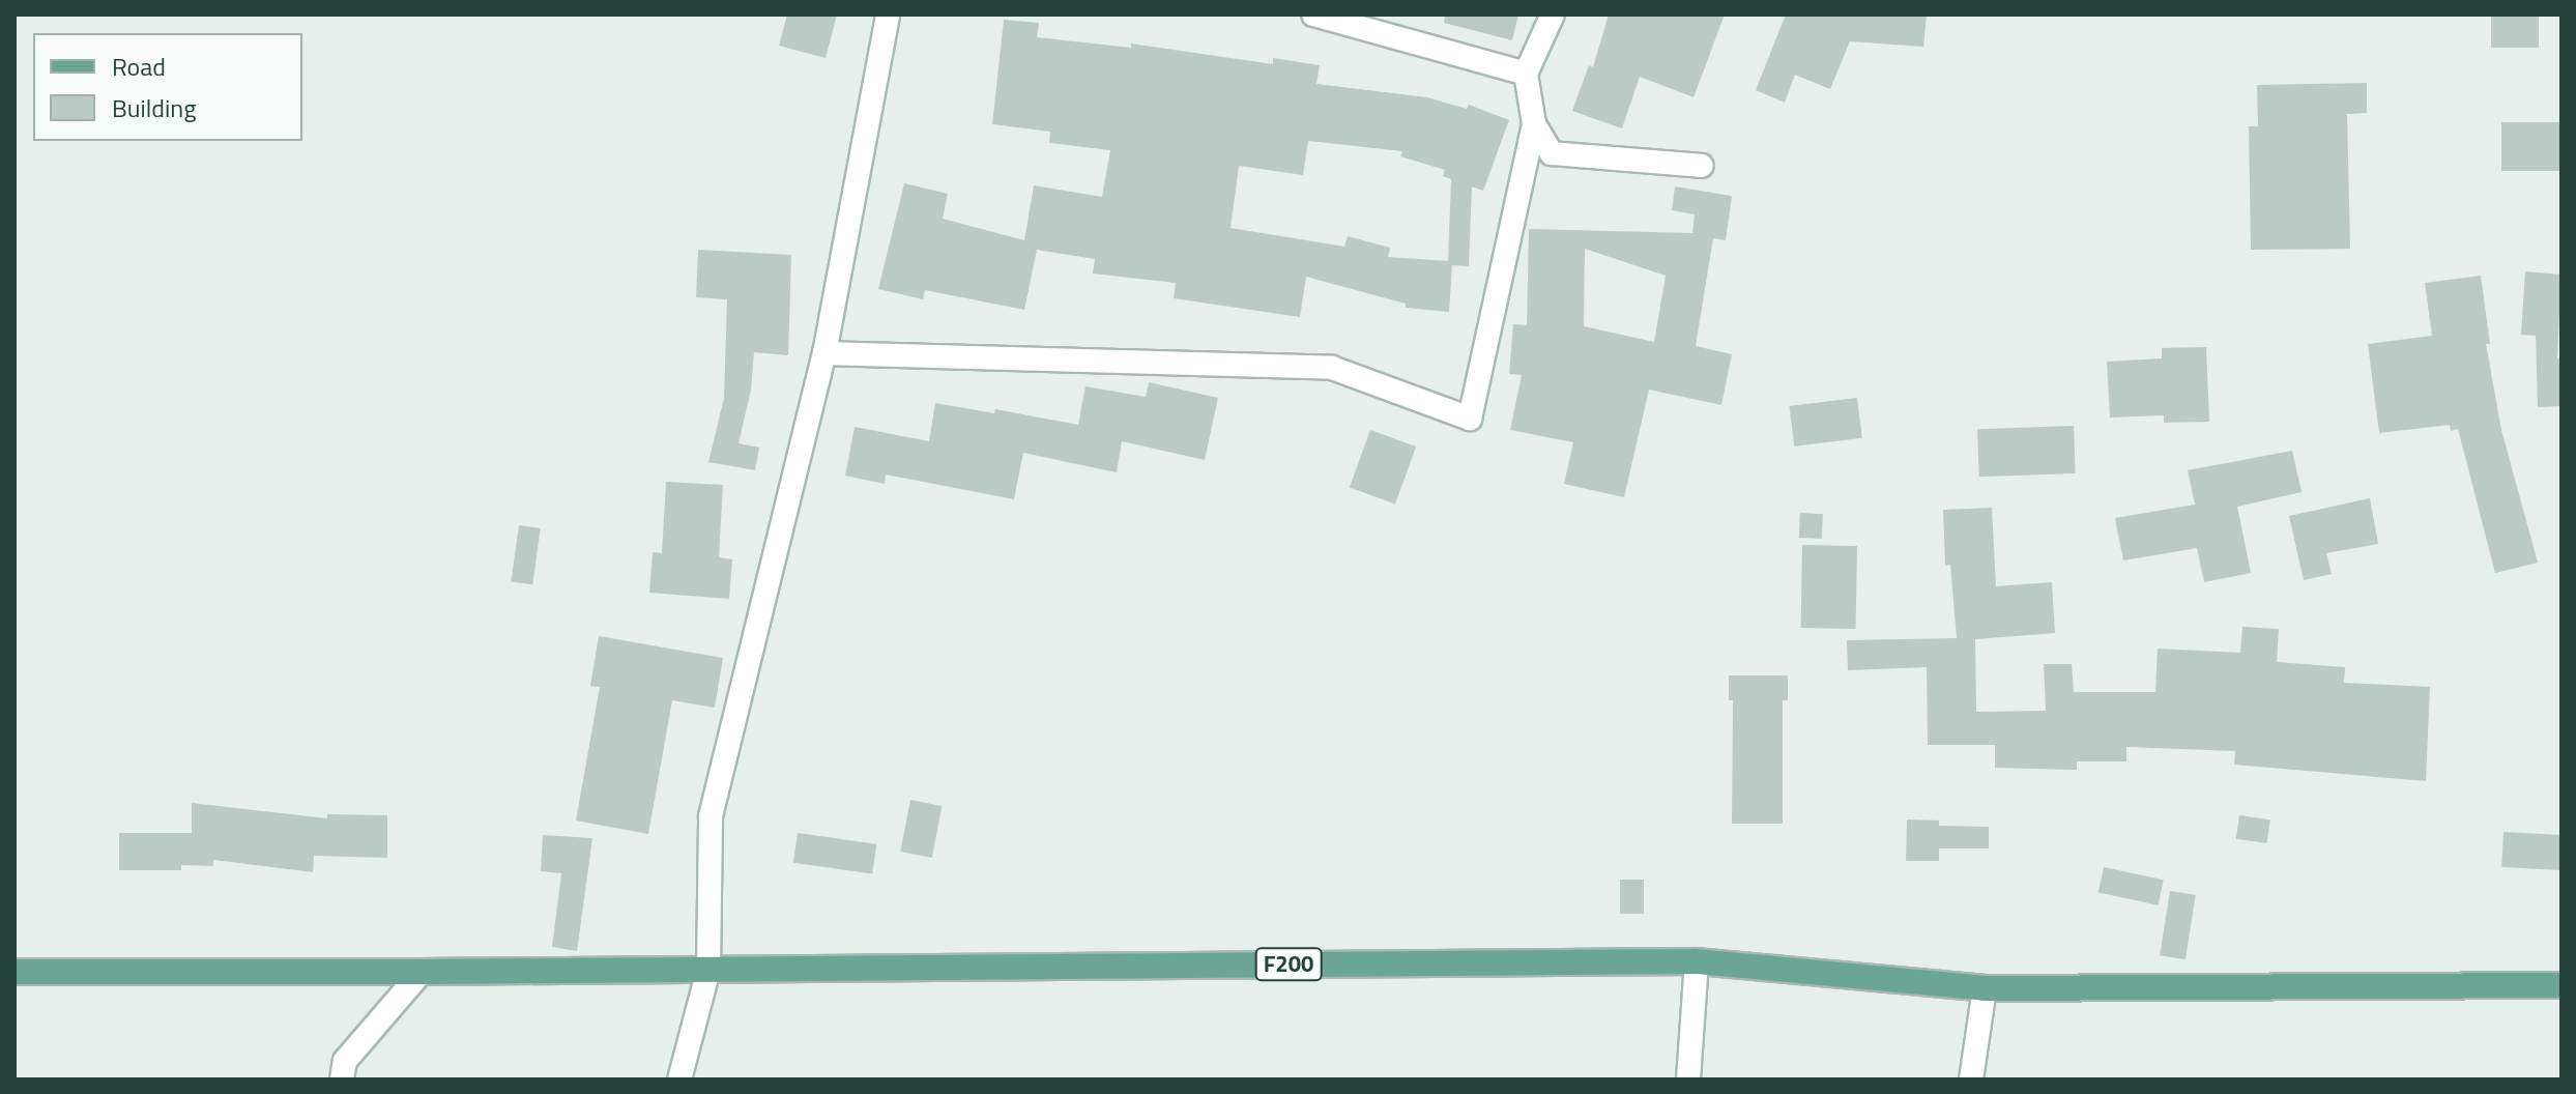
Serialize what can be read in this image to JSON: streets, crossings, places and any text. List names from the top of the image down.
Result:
{
  "streets": {
    "main road": ["F200"]
  },
  "legend": ["Road", "Building"]
}
